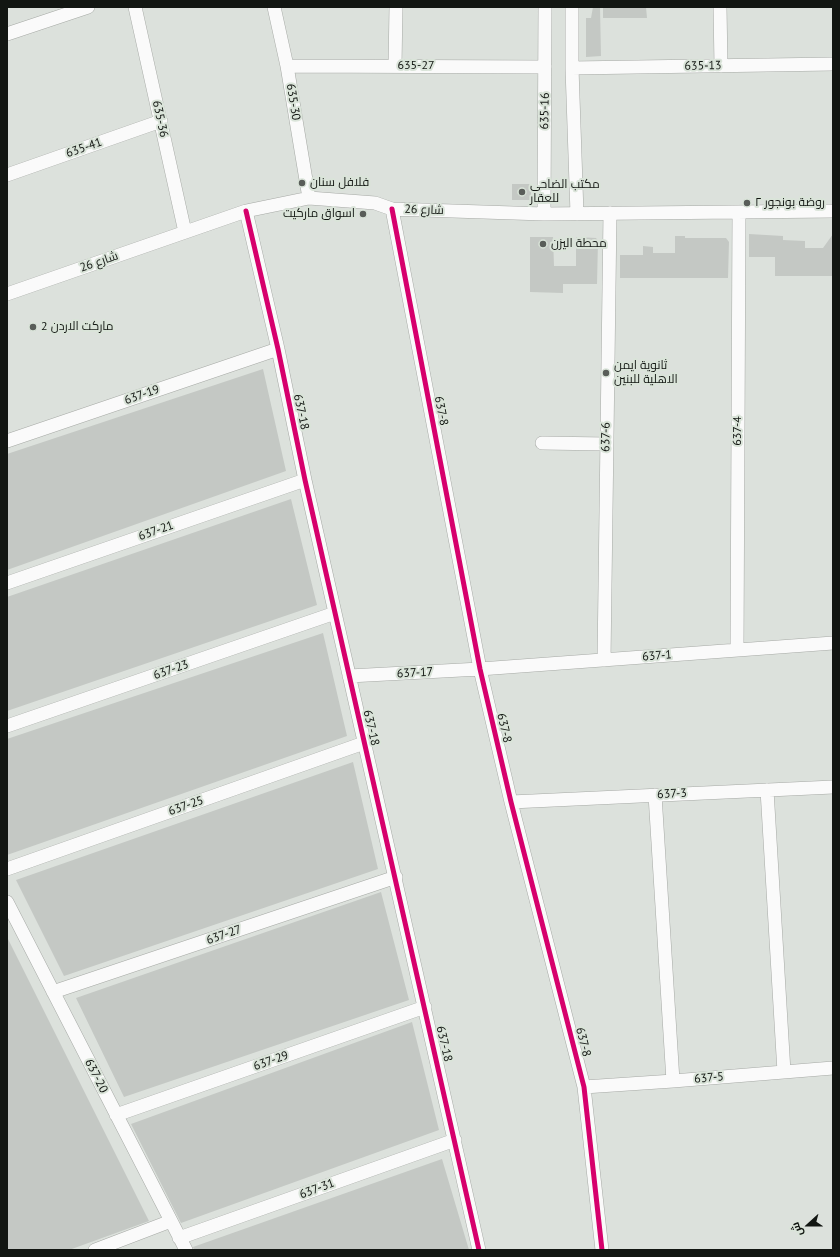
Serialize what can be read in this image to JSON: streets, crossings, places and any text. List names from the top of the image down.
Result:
{
  "streets": {
    "street": [
      "635-27",
      "635-13",
      "635-30",
      "635-16",
      "635-36",
      "635-41",
      "شارع 26",
      "637-19",
      "637-8",
      "637-18",
      "637-4",
      "637-6",
      "637-21",
      "637-1",
      "637-23",
      "637-17",
      "637-3",
      "637-25",
      "637-27",
      "637-29",
      "637-20",
      "637-5",
      "637-31"
    ]
  },
  "crossings": [
    ["635-27", "635-30"],
    ["635-27", "635-16"],
    ["635-30", "شارع 26"],
    ["635-16", "شارع 26"],
    ["635-36", "635-41"],
    ["635-36", "شارع 26"],
    ["شارع 26", "637-8"],
    ["شارع 26", "637-18"],
    ["شارع 26", "637-4"],
    ["شارع 26", "637-6"],
    ["637-19", "637-18"],
    ["637-8", "637-1"],
    ["637-8", "637-17"],
    ["637-8", "637-3"],
    ["637-8", "637-5"],
    ["637-18", "637-21"],
    ["637-18", "637-23"],
    ["637-18", "637-17"],
    ["637-18", "637-25"],
    ["637-18", "637-27"],
    ["637-18", "637-29"],
    ["637-18", "637-31"],
    ["637-4", "637-1"],
    ["637-6", "637-1"],
    ["637-1", "637-17"],
    ["637-27", "637-20"],
    ["637-29", "637-20"],
    ["637-20", "637-31"]
  ],
  "places": [
    "فلافل سنان",
    "مكتب الضاحي للعقار",
    "روضة بونجور ٢",
    "اسواق ماركيت",
    "محطة اليزن",
    "ماركت الاردن 2",
    "ثانوية ايمن الاهلية للبنين"
  ],
  "north": "left"
}
